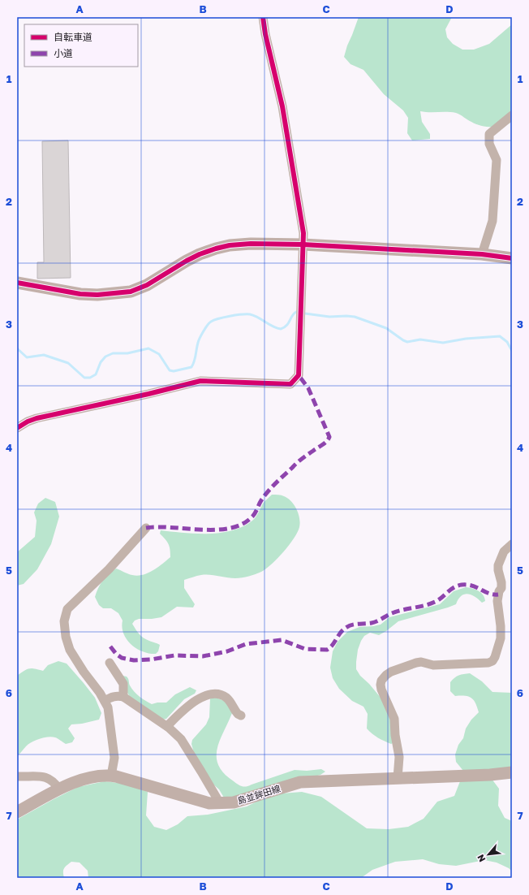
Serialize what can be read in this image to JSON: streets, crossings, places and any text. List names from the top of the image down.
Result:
{
  "streets": {
    "main road": ["島並鉾田線"]
  },
  "legend": ["自転車道", "小道"],
  "north": "bottom left",
  "grid": {
    "columns": [
      "A",
      "B",
      "C",
      "D"
    ],
    "rows": [
      "1",
      "2",
      "3",
      "4",
      "5",
      "6",
      "7"
    ]
  }
}
